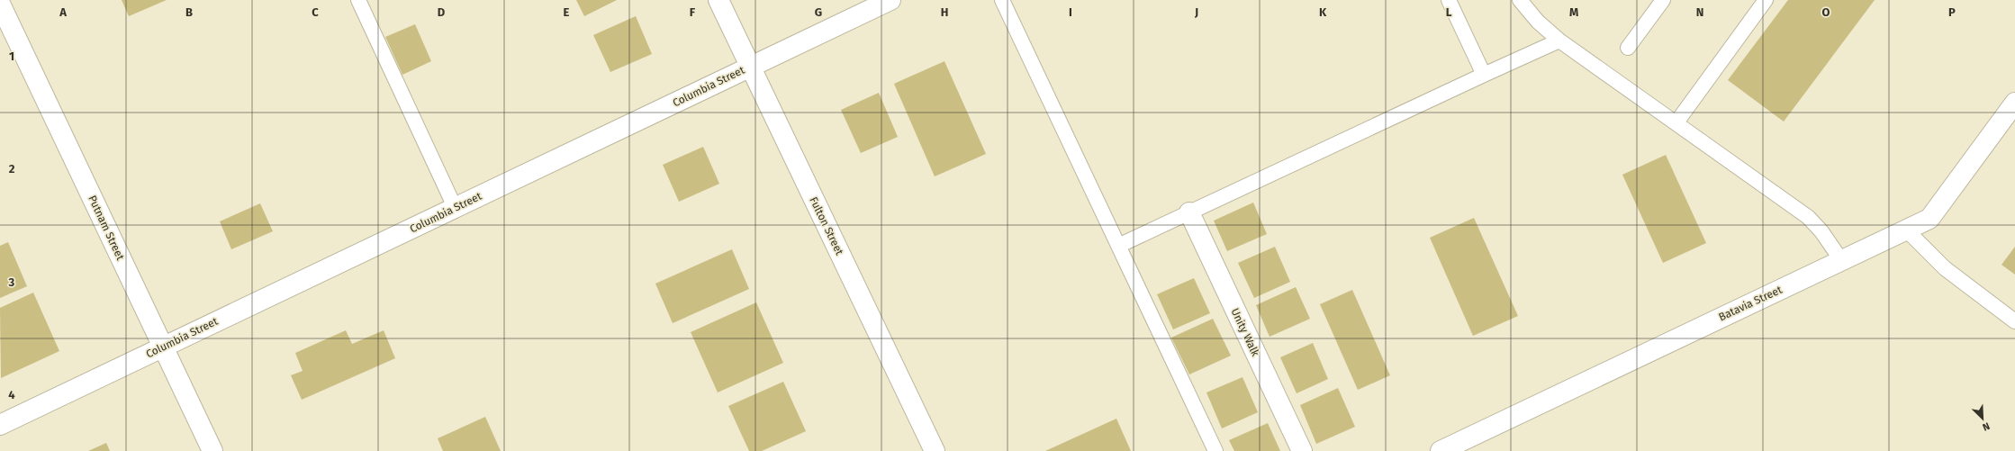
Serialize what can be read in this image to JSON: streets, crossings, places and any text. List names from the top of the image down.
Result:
{
  "streets": {
    "street": [
      "Columbia Street",
      "Fulton Street",
      "Putnam Street",
      "Batavia Street",
      "Unity Walk"
    ]
  },
  "crossings": [
    ["Columbia Street", "Fulton Street"],
    ["Columbia Street", "Putnam Street"]
  ],
  "north": "bottom right",
  "grid": {
    "columns": [
      "A",
      "B",
      "C",
      "D",
      "E",
      "F",
      "G",
      "H",
      "I",
      "J",
      "K",
      "L",
      "M",
      "N",
      "O",
      "P"
    ],
    "rows": [
      "1",
      "2",
      "3",
      "4"
    ]
  }
}
